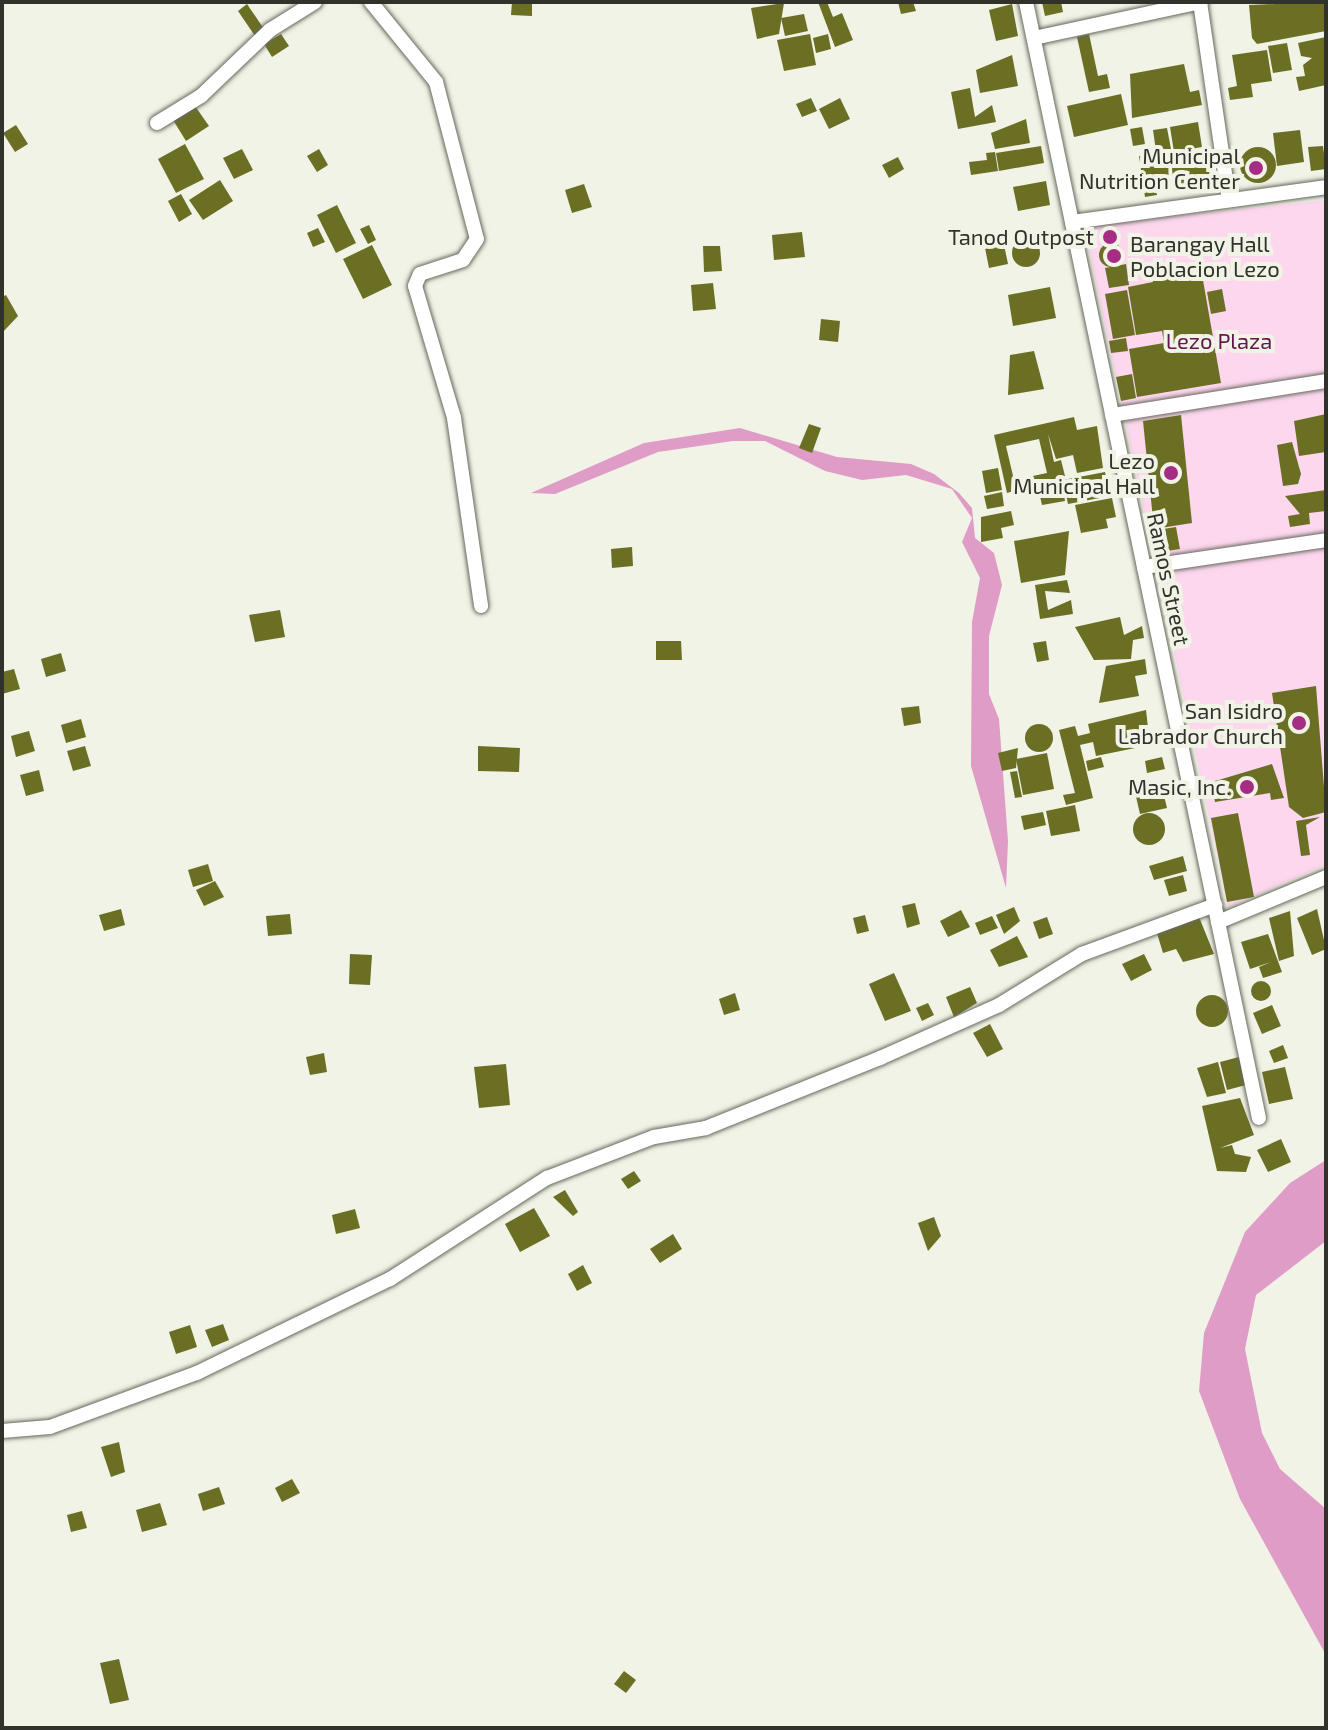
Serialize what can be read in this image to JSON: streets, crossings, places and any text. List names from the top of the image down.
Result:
{
  "streets": {
    "street": ["Ramos Street"]
  },
  "parks": ["Lezo Plaza"],
  "places": [
    "Municipal Nutrition Center",
    "Tanod Outpost",
    "Barangay Hall Poblacion Lezo",
    "Lezo Municipal Hall",
    "San Isidro Labrador Church",
    "Masic, Inc."
  ]
}
